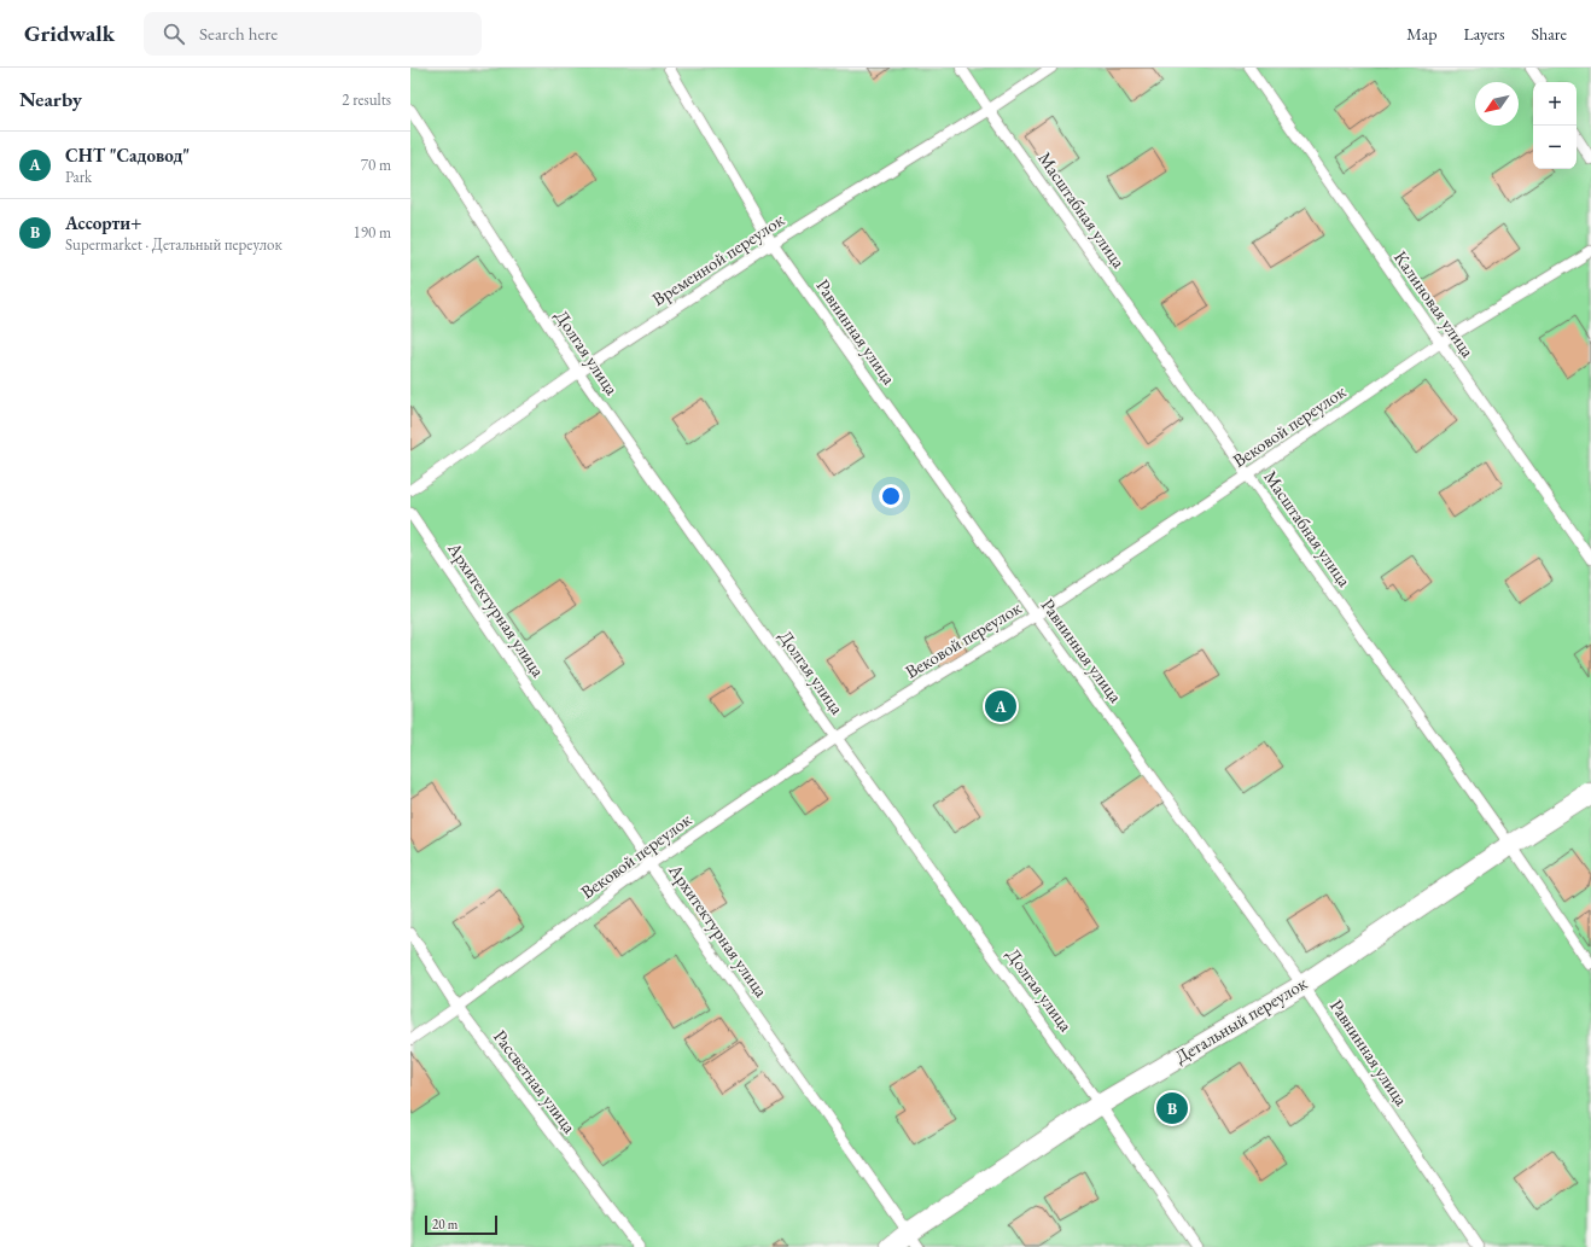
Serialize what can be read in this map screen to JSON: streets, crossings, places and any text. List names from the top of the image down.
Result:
{
  "streets": {
    "street": ["Детальный переулок"],
    "lane": [
      "Масштабная улица",
      "Временной переулок",
      "Калиновая улица",
      "Равнинная улица",
      "Долгая улица",
      "Вековой переулок",
      "Архитектурная улица",
      "Рассветная улица"
    ]
  },
  "crossings": [
    ["Масштабная улица", "Временной переулок"],
    ["Масштабная улица", "Вековой переулок"],
    ["Масштабная улица", "Детальный переулок"],
    ["Временной переулок", "Равнинная улица"],
    ["Временной переулок", "Долгая улица"],
    ["Калиновая улица", "Вековой переулок"],
    ["Равнинная улица", "Вековой переулок"],
    ["Равнинная улица", "Детальный переулок"],
    ["Долгая улица", "Вековой переулок"],
    ["Долгая улица", "Детальный переулок"],
    ["Вековой переулок", "Архитектурная улица"],
    ["Вековой переулок", "Рассветная улица"],
    ["Архитектурная улица", "Детальный переулок"]
  ],
  "scale_bar": "20 m",
  "north": "bottom left",
  "page": {
    "header": "Gridwalk",
    "search": "Search here",
    "nav": ["Map", "Layers", "Share"],
    "heading": ["Nearby", "2 results"],
    "map_buttons": ["+", "−"],
    "list": [
      {
        "mark": "A",
        "name": "СНТ \"Садовод\"",
        "note": "Park",
        "value": "70 m"
      },
      {
        "mark": "B",
        "name": "Ассорти+",
        "note": "Supermarket · Детальный переулок",
        "value": "190 m"
      }
    ],
    "pins": ["A", "B"],
    "scale": "20 m"
  }
}
